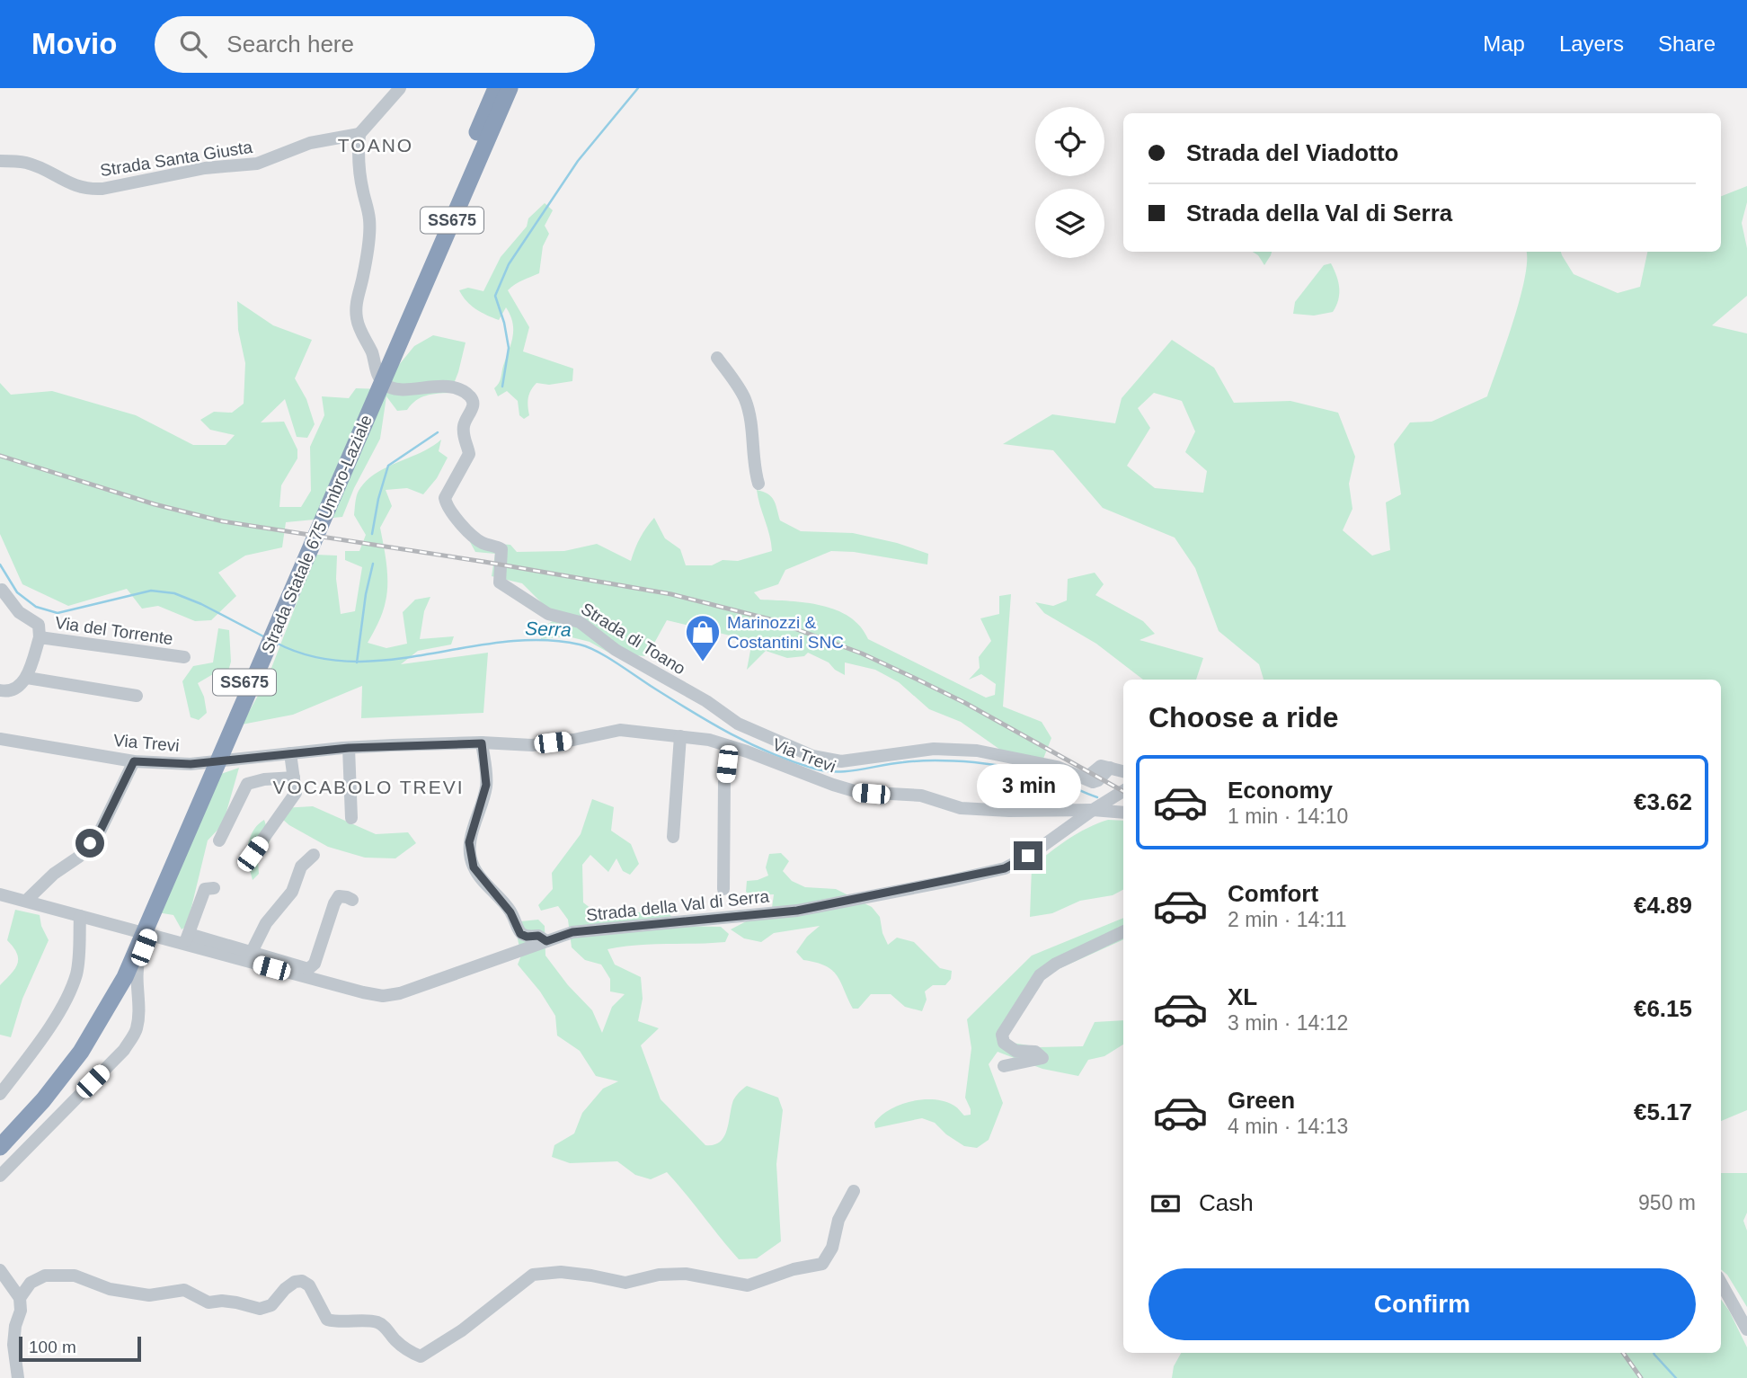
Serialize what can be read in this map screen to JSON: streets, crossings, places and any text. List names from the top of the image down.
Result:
{
  "streets": {
    "highway": ["SS675", "Strada Statale 675 Umbro-Laziale"],
    "street": [
      "Strada Santa Giusta",
      "Via del Torrente",
      "Strada di Toano",
      "Via Trevi",
      "Strada della Val di Serra"
    ]
  },
  "crossings": [
    ["Strada Santa Giusta", "Strada di Toano"],
    ["Via Trevi", "Strada della Val di Serra"]
  ],
  "districts": ["TOANO", "VOCABOLO TREVI"],
  "water": ["Serra"],
  "places": {
    "shop": ["Marinozzi & Costantini SNC"]
  },
  "scale_bar": "100 m",
  "page": {
    "header": "Movio",
    "search": "Search here",
    "nav": ["Map", "Layers", "Share"],
    "banner": ["Strada del Viadotto", "Strada della Val di Serra"],
    "heading": "Choose a ride",
    "list": [
      {
        "name": "Economy",
        "note": "1 min · 14:10",
        "value": "€3.62"
      },
      {
        "name": "Comfort",
        "note": "2 min · 14:11",
        "value": "€4.89"
      },
      {
        "name": "XL",
        "note": "3 min · 14:12",
        "value": "€6.15"
      },
      {
        "name": "Green",
        "note": "4 min · 14:13",
        "value": "€5.17"
      }
    ],
    "bubble": "3 min",
    "pay": ["Cash", "950 m"],
    "buttons": "Confirm",
    "scale": "100 m"
  }
}
